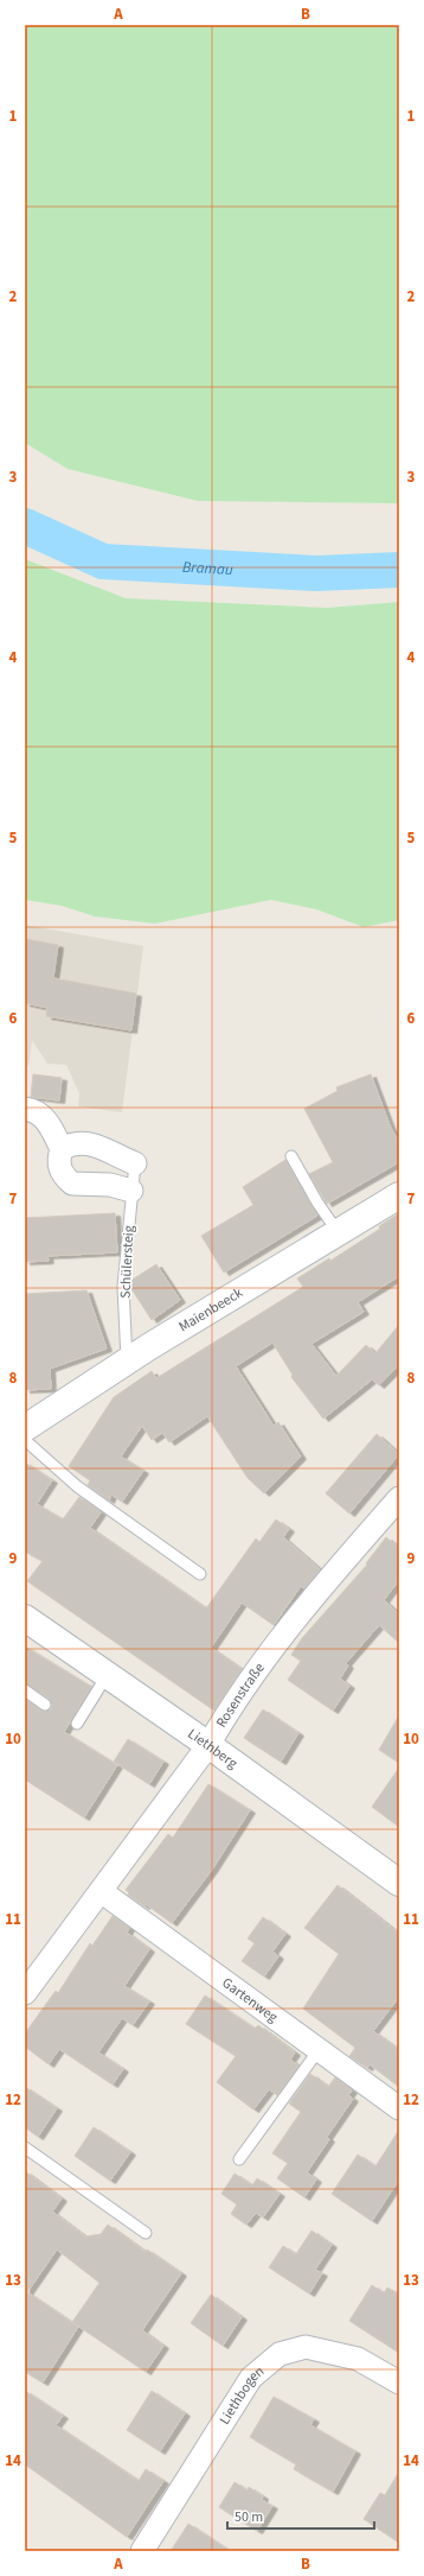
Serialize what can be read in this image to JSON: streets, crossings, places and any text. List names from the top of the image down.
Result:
{
  "streets": {
    "street": [
      "Maienbeeck",
      "Rosenstraße",
      "Liethberg",
      "Gartenweg",
      "Liethbogen"
    ],
    "lane": ["Schülersteig"]
  },
  "crossings": [
    ["Schülersteig", "Maienbeeck"],
    ["Rosenstraße", "Liethberg"],
    ["Rosenstraße", "Gartenweg"]
  ],
  "water": ["Bramau"],
  "scale_bar": "50 m",
  "grid": {
    "columns": ["A", "B"],
    "rows": [
      "1",
      "2",
      "3",
      "4",
      "5",
      "6",
      "7",
      "8",
      "9",
      "10",
      "11",
      "12",
      "13",
      "14"
    ]
  }
}
